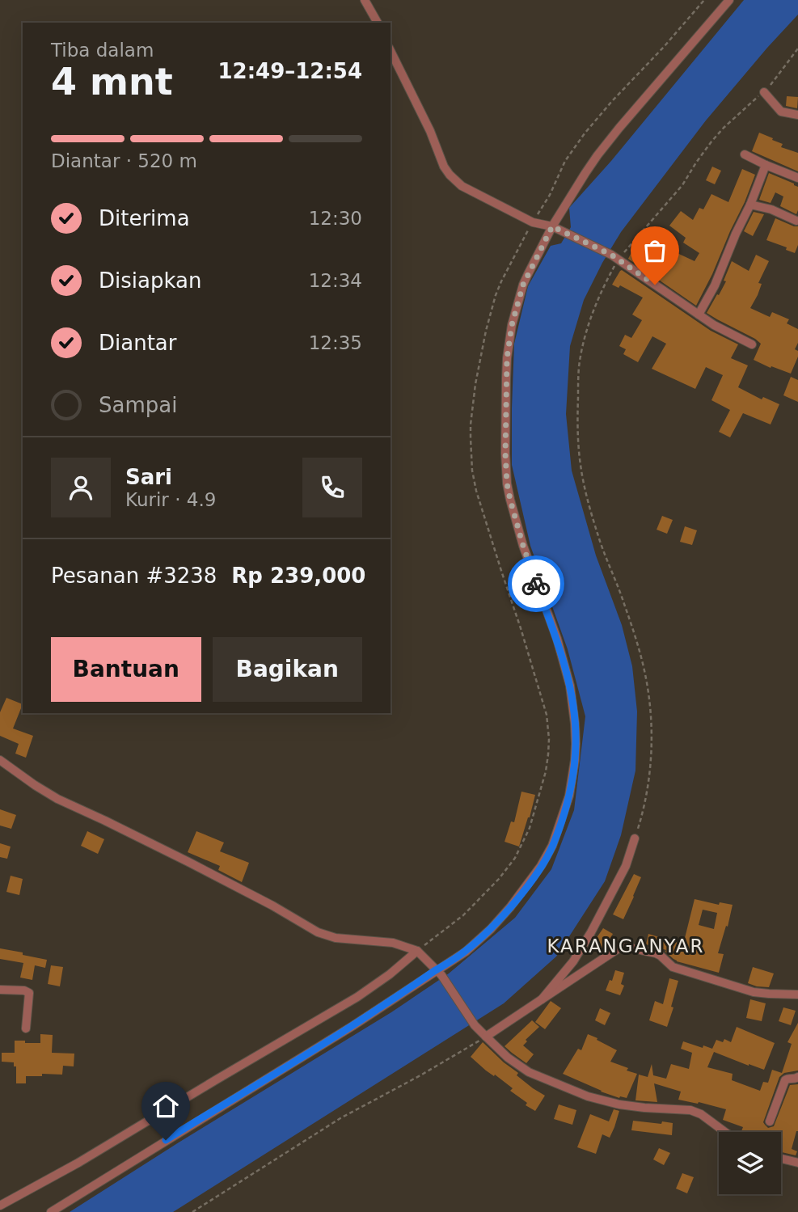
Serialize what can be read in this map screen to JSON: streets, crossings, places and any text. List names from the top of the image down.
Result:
{
  "districts": ["KARANGANYAR"],
  "page": {
    "heading": ["4 mnt", "Tiba dalam", "12:49–12:54"],
    "panel": [
      "Sari",
      "Kurir · 4.9",
      "Pesanan #3238",
      "Rp 239,000"
    ],
    "bar": "Diantar · 520 m",
    "list": [
      ["Diterima", "12:30"],
      ["Disiapkan", "12:34"],
      ["Diantar", "12:35"],
      "Sampai"
    ],
    "buttons": ["Bantuan", "Bagikan"]
  }
}
